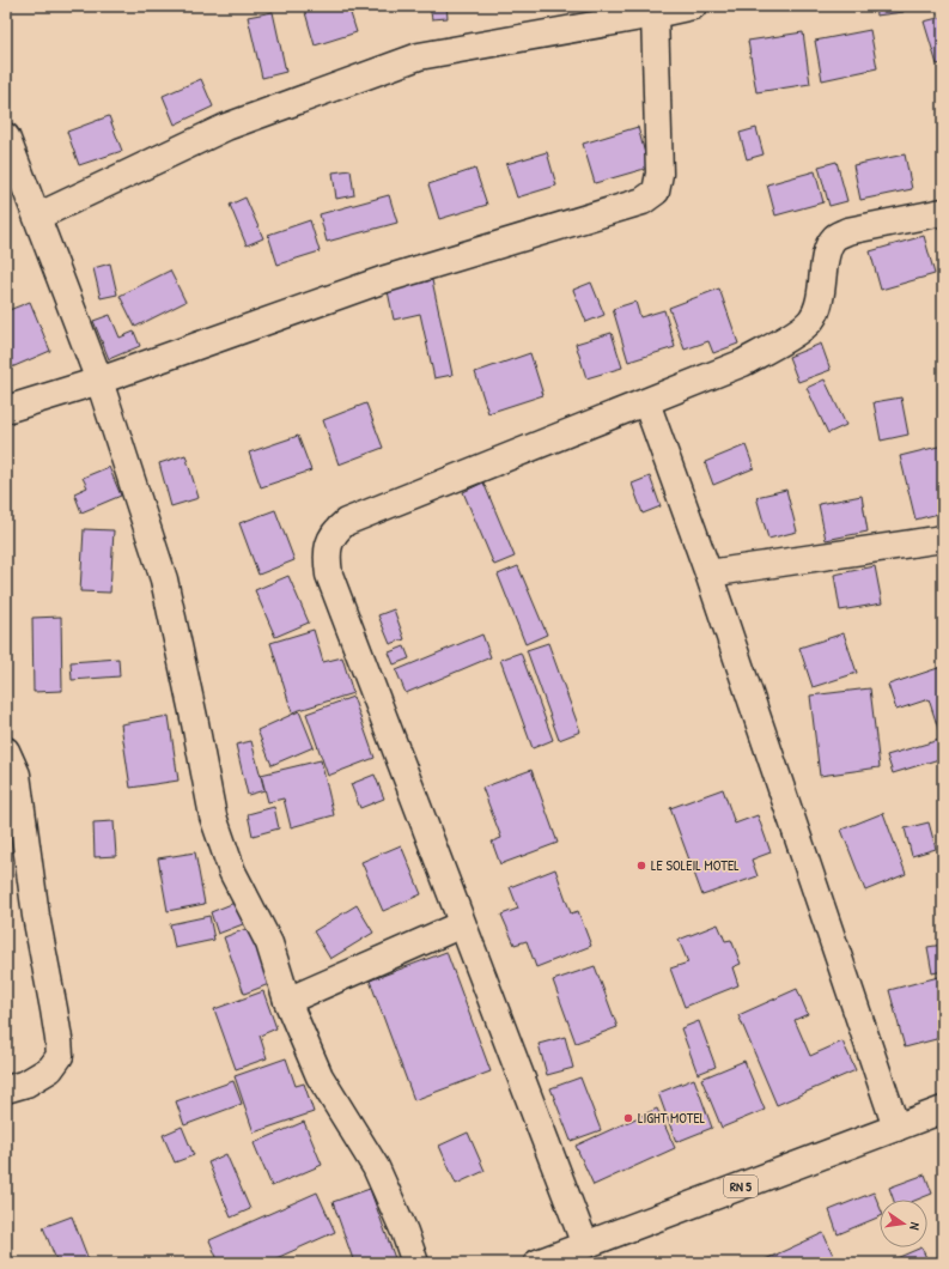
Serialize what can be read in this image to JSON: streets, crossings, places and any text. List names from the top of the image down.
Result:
{
  "streets": {
    "street": ["RN 5"]
  },
  "places": ["LE SOLEIL MOTEL", "LIGHT MOTEL"],
  "north": "right"
}
